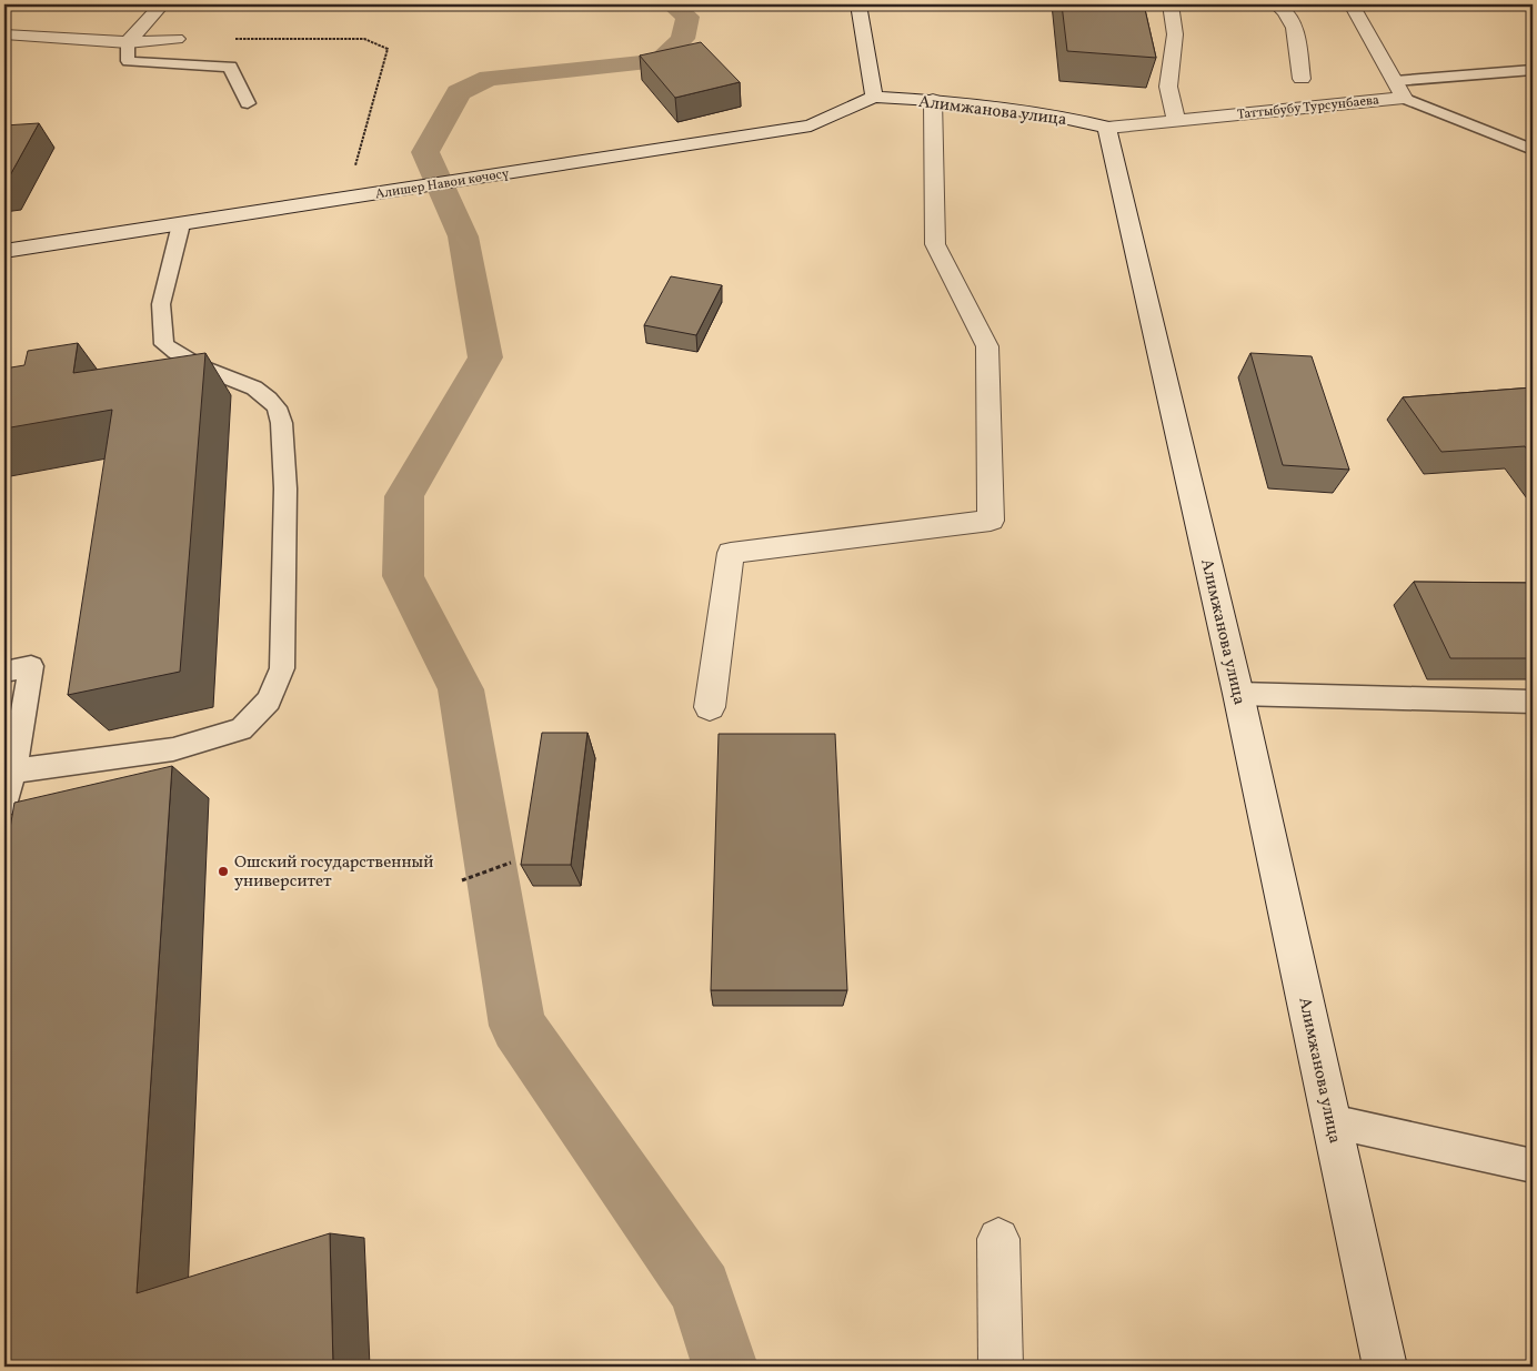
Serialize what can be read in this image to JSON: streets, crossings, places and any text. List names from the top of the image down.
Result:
{
  "streets": {
    "street": ["Таттыбубу Турсунбаева", "Алимжанова улица", "Алишер Навои көчөсү"]
  },
  "crossings": [
    ["Таттыбубу Турсунбаева", "Алимжанова улица"],
    ["Алимжанова улица", "Алишер Навои көчөсү"]
  ],
  "places": ["Ошский государственный университет"]
}
